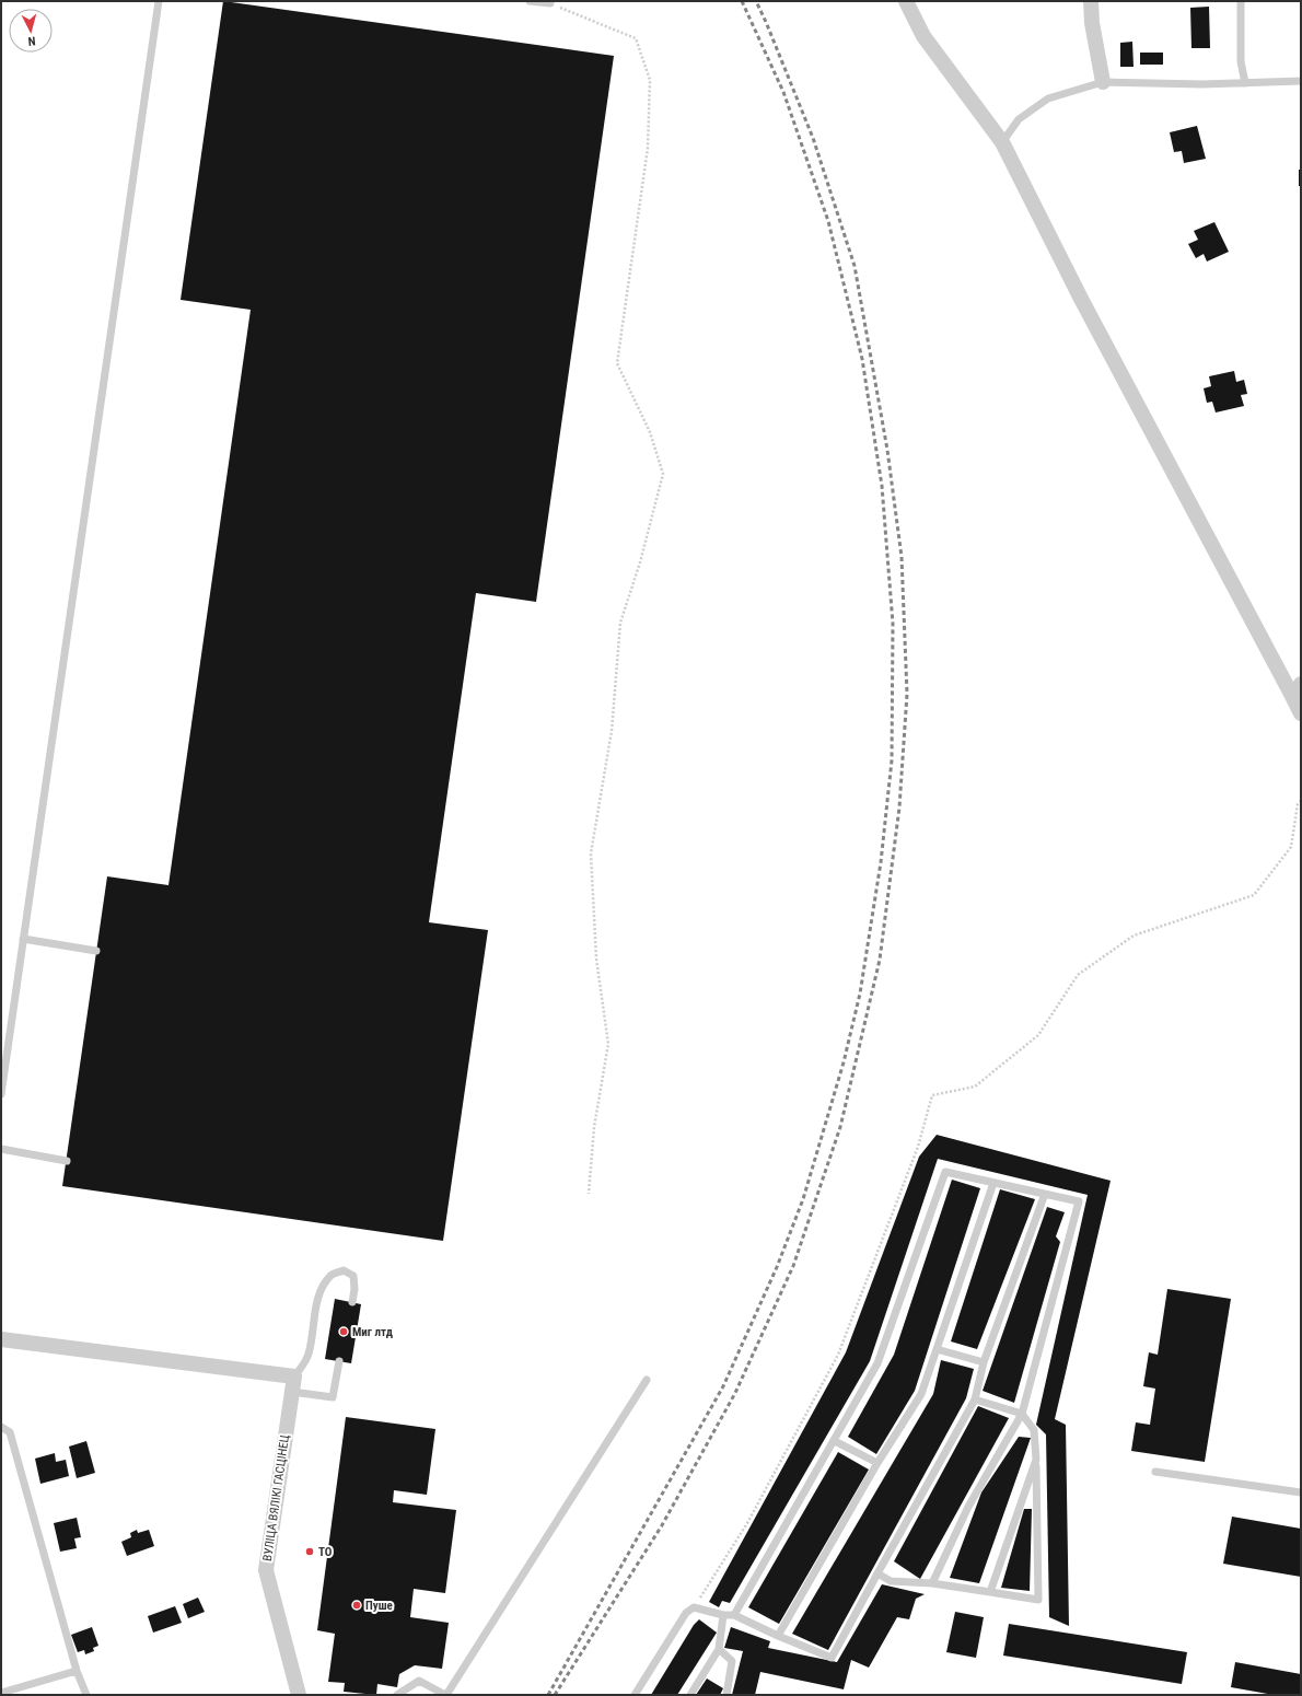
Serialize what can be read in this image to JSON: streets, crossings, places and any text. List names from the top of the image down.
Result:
{
  "streets": {
    "street": ["ВУЛІЦА ВЯЛІКІ ГАСЦІНЕЦ"]
  },
  "places": ["Миг лтд", "ТО", "Пуше"],
  "north": "bottom"
}
